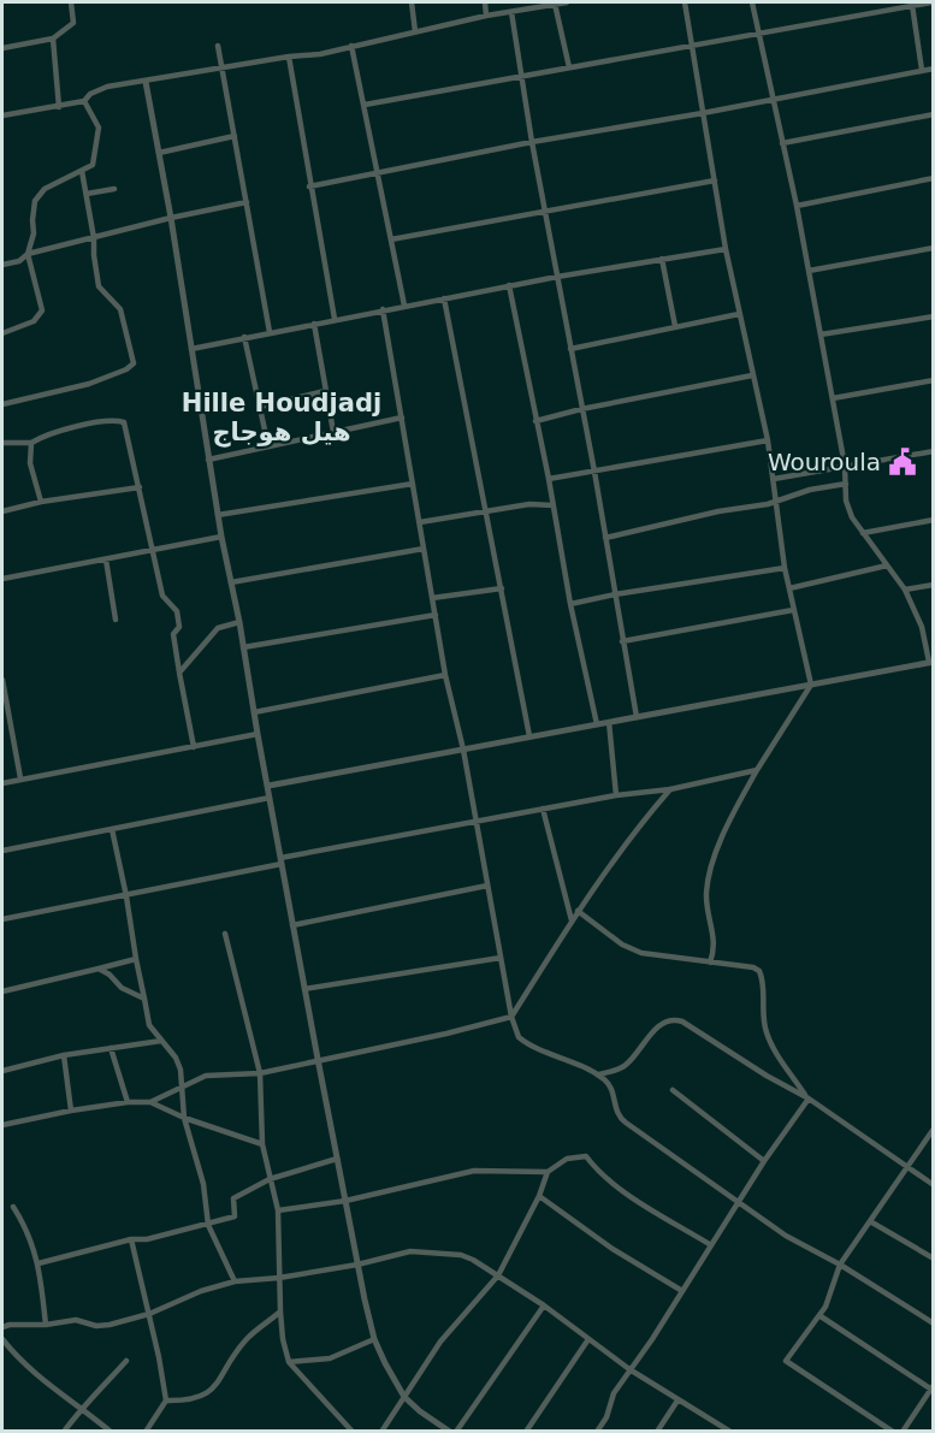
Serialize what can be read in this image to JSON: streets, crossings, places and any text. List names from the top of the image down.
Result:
{
  "districts": ["Hille Houdjadj هيل هوجاج"],
  "places": {
    "public building": ["Wouroula"]
  }
}
